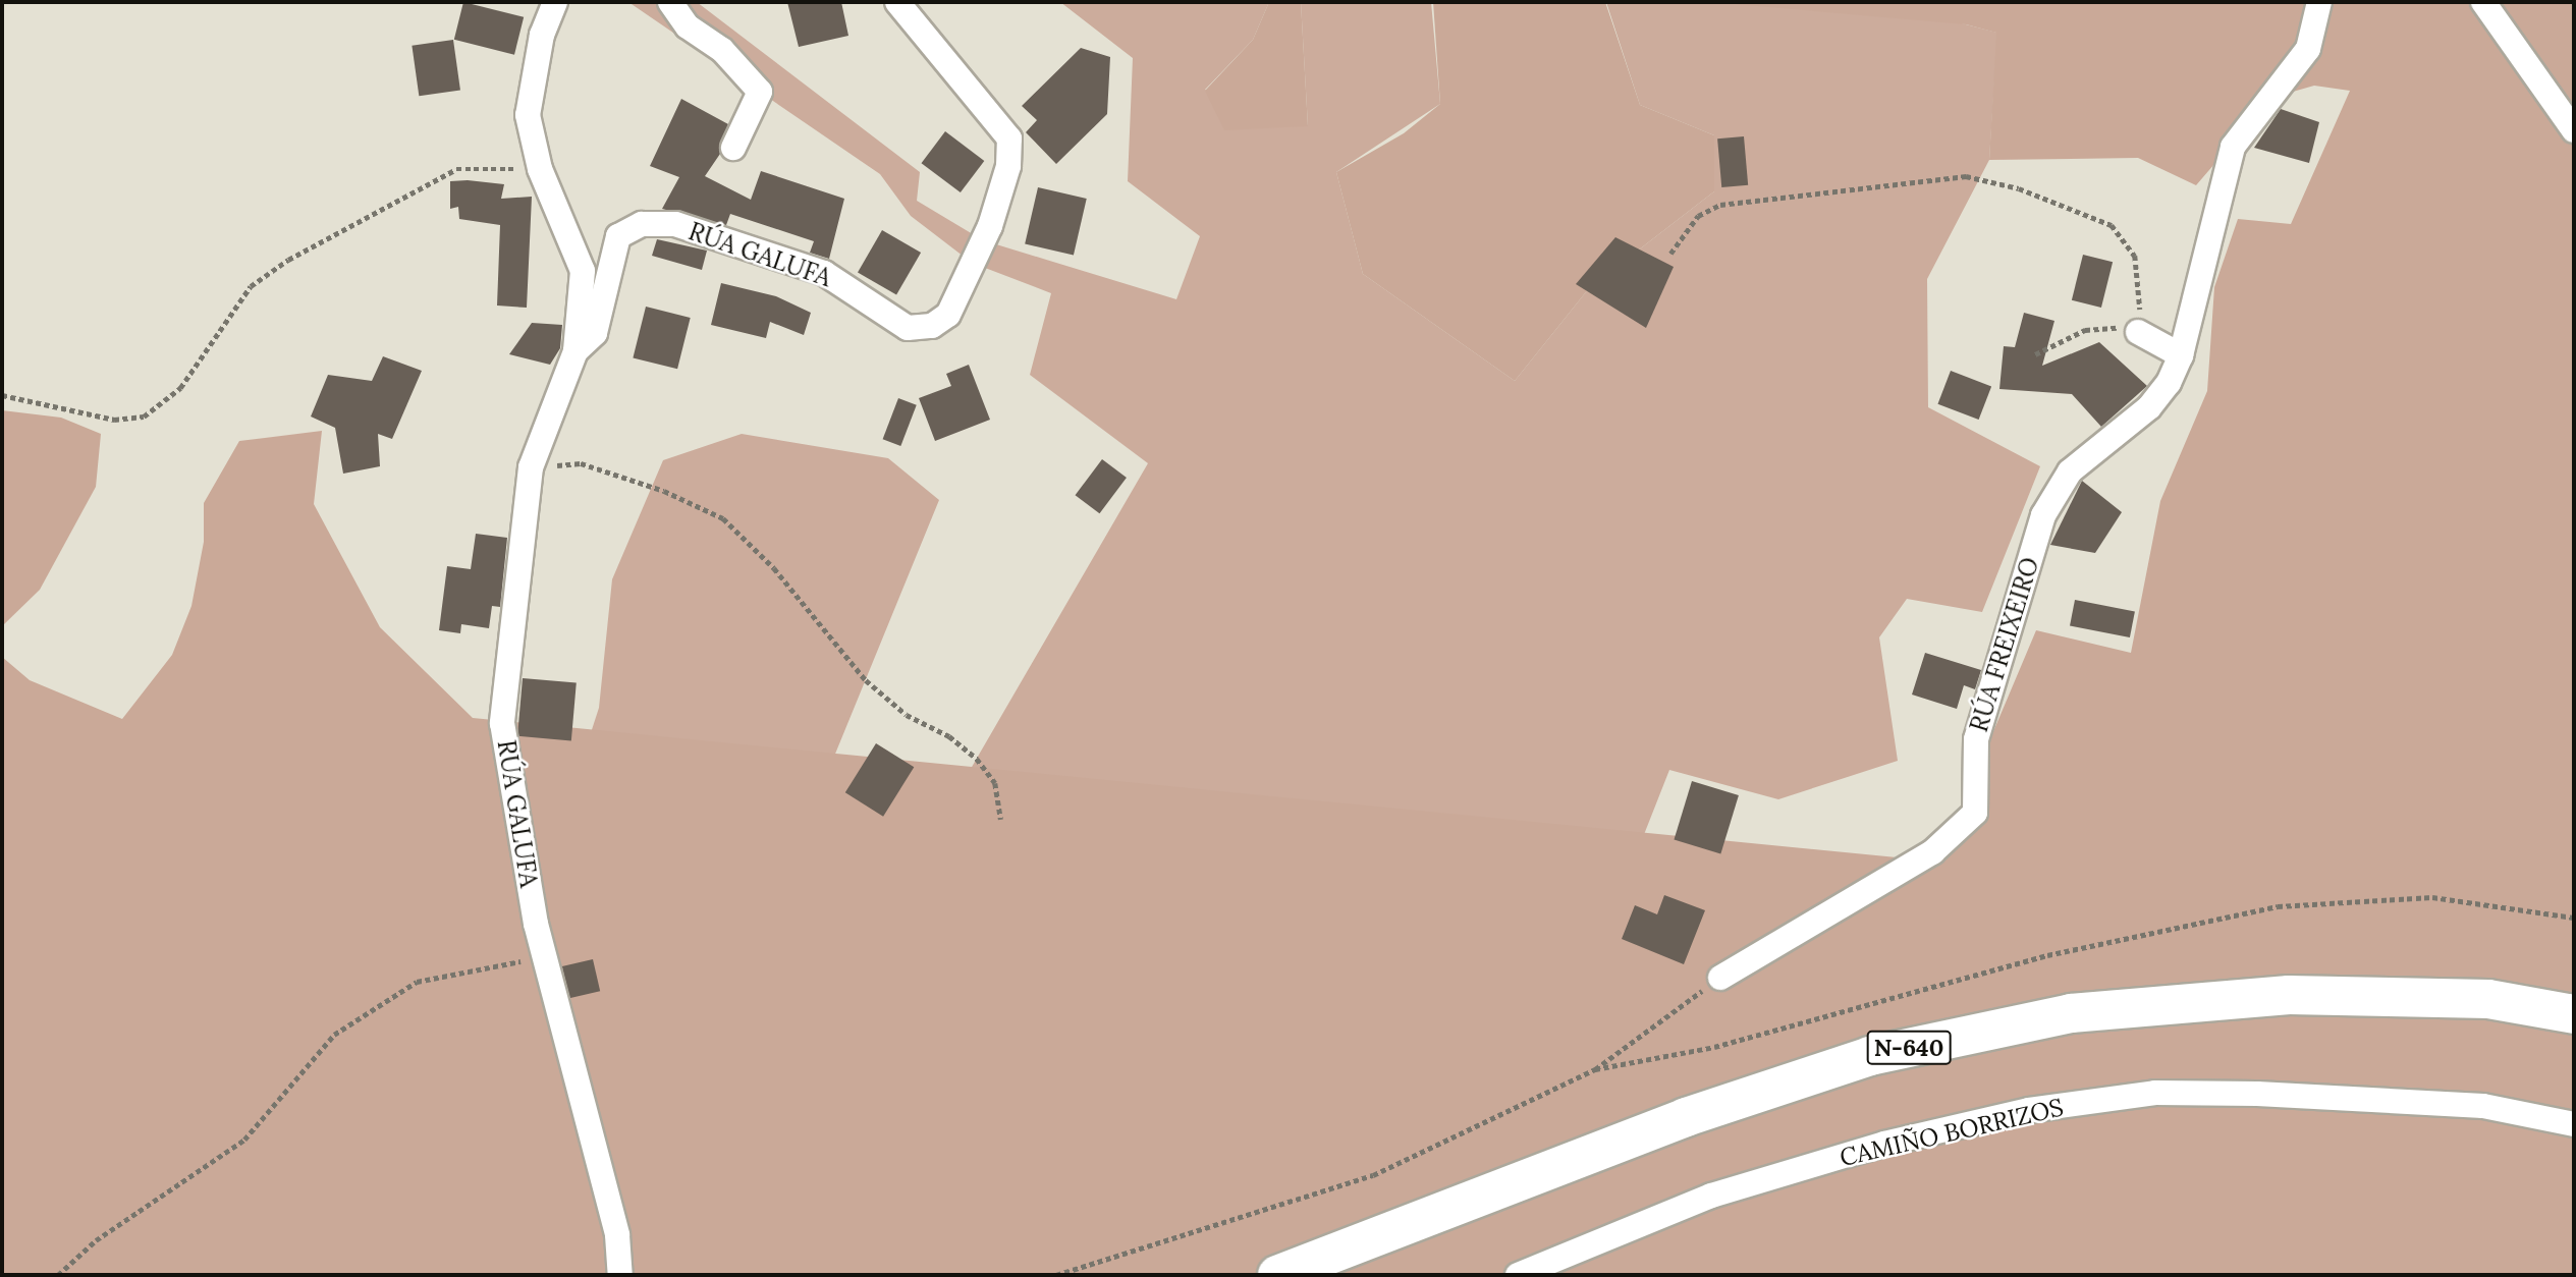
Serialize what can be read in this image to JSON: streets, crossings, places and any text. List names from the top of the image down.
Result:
{
  "streets": {
    "highway": ["N-640"],
    "street": ["RÚA GALUFA", "RÚA FREIXEIRO", "CAMIÑO BORRIZOS"]
  }
}
